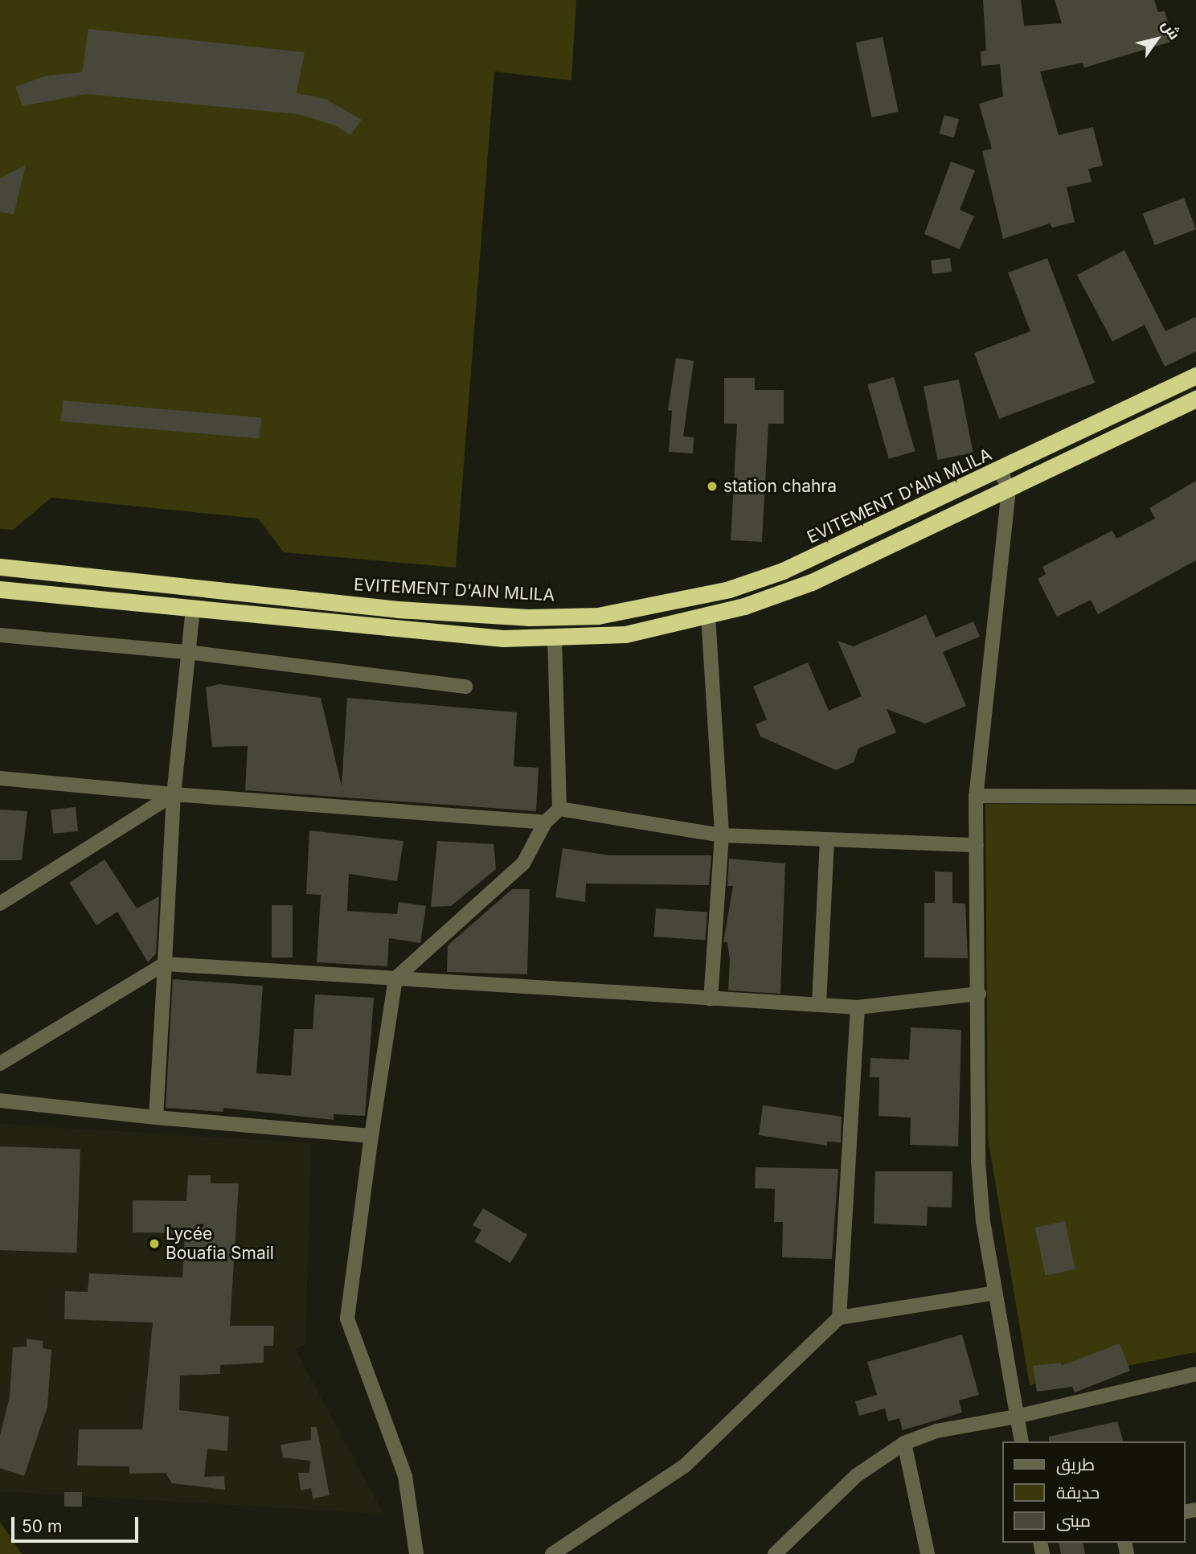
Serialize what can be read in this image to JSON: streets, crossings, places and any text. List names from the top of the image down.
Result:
{
  "streets": {
    "highway": ["EVITEMENT D'AIN MLILA"]
  },
  "places": ["station chahra", "Lycée Bouafia Smail"],
  "legend": ["طريق", "حديقة", "مبنى"],
  "scale_bar": "50 m",
  "north": "top right"
}
